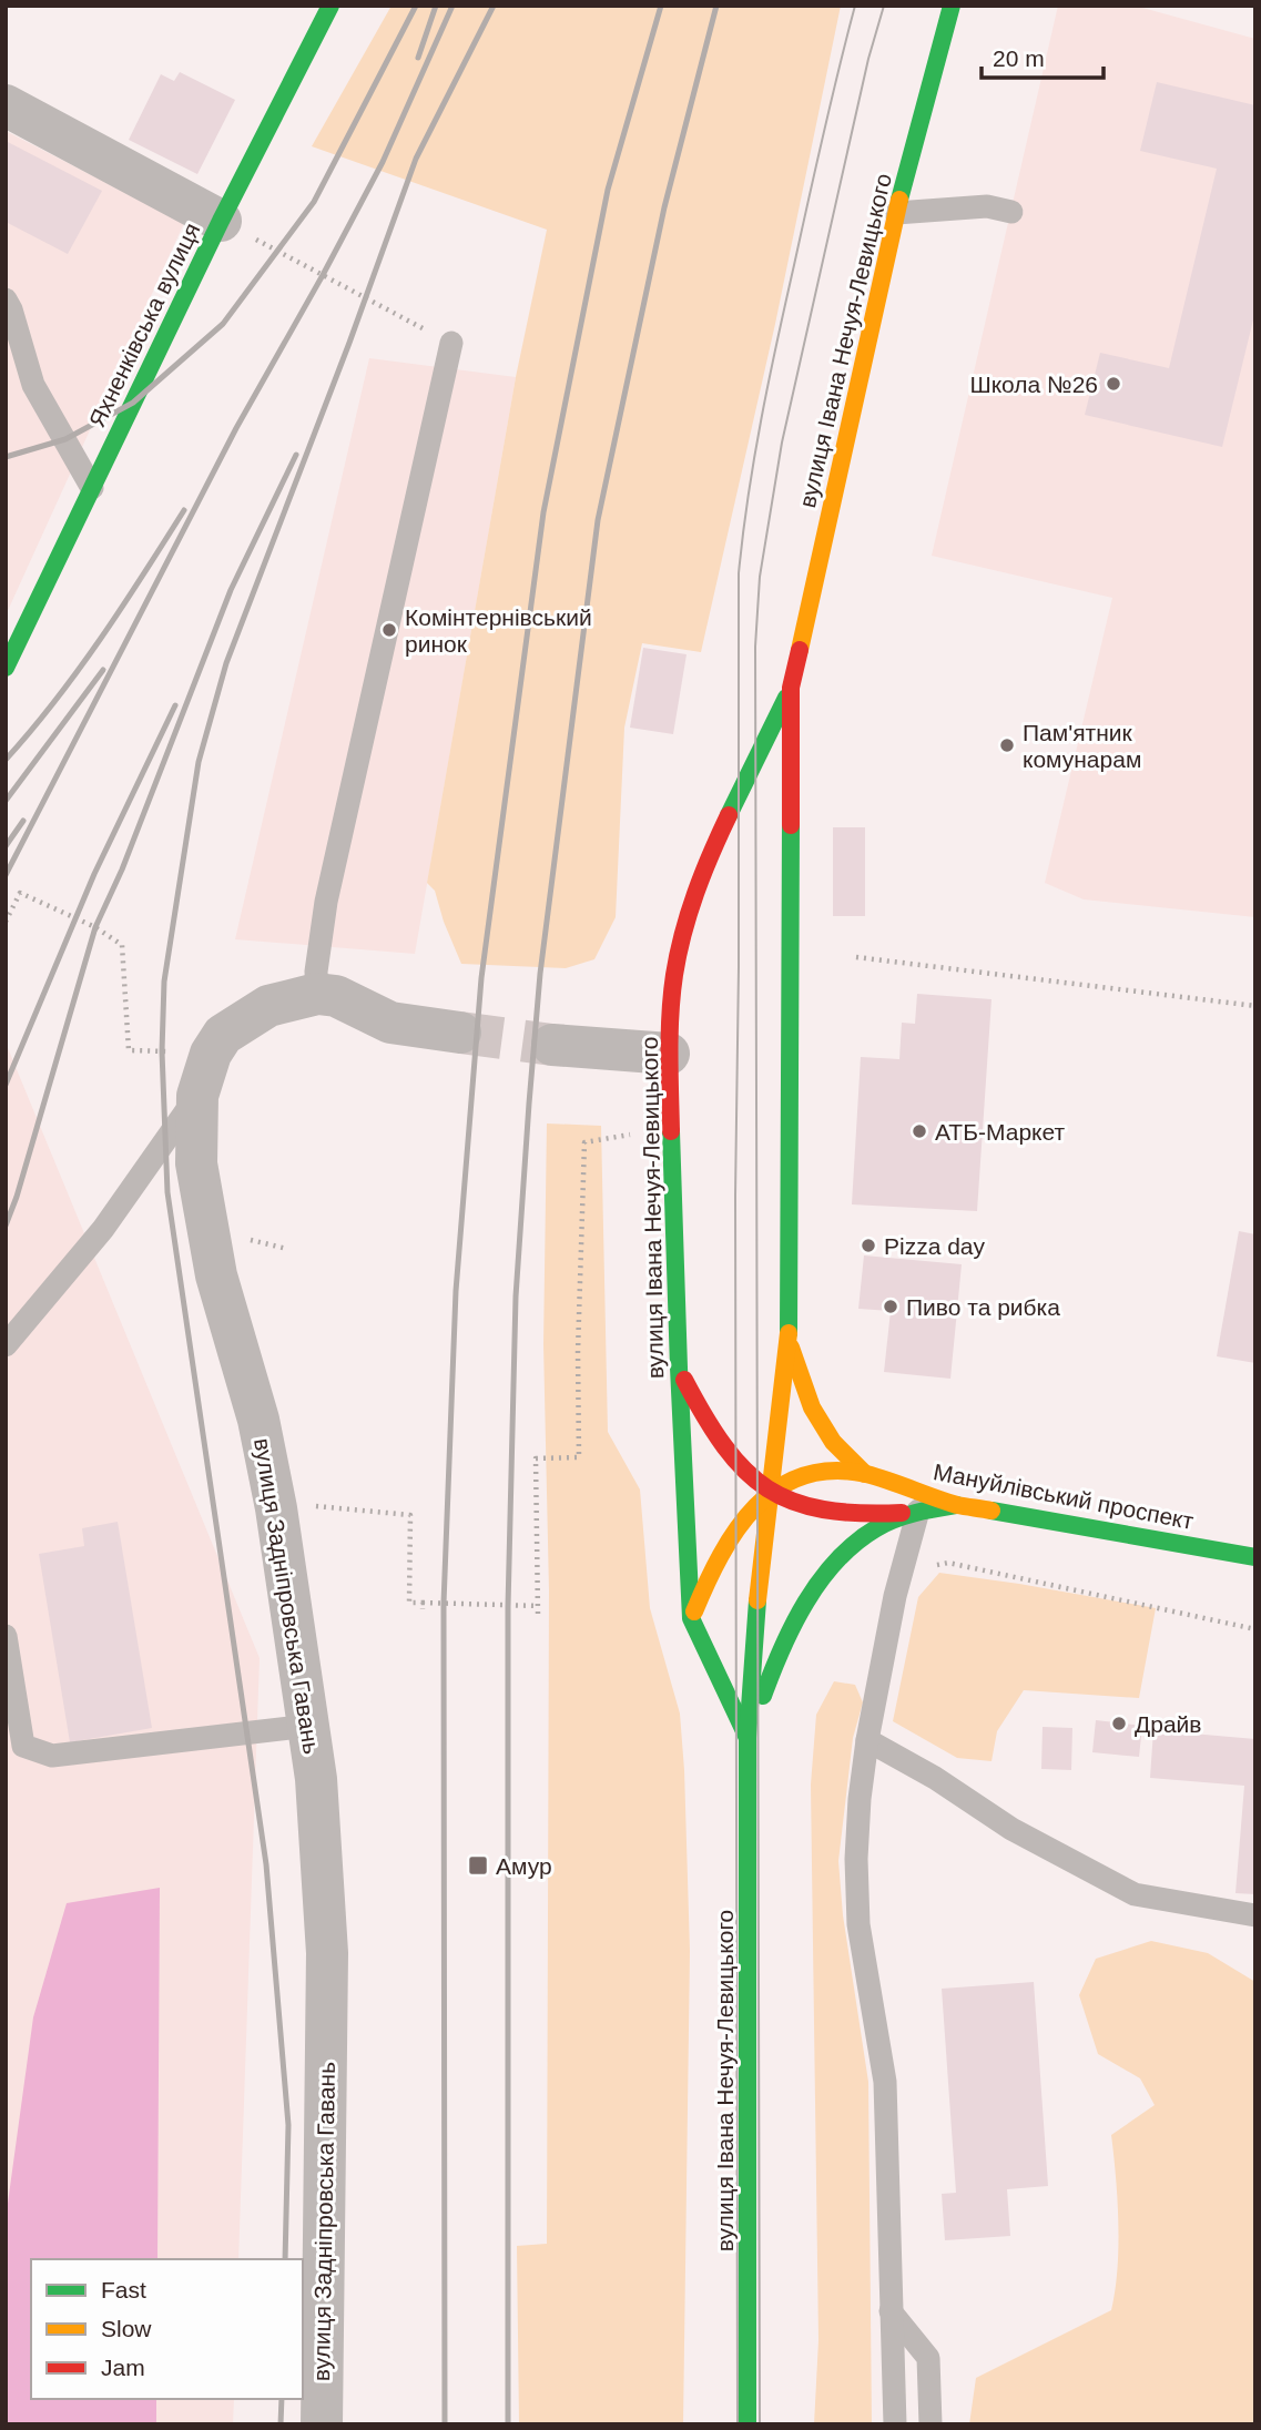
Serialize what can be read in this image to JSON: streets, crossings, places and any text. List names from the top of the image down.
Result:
{
  "streets": {
    "main road": ["Яхненківська вулиця", "вулиця Івана Нечуя-Левицького", "Мануйлівський проспект"],
    "street": ["вулиця Задніпровська Гавань"]
  },
  "places": {
    "other": [
      "Школа №26",
      "Комінтернівський ринок",
      "Пам'ятник комунарам",
      "АТБ-Маркет",
      "Pizza day",
      "Пиво та рибка",
      "Драйв"
    ],
    "transit": ["Амур"]
  },
  "legend": ["Fast", "Slow", "Jam"],
  "scale_bar": "20 m"
}
